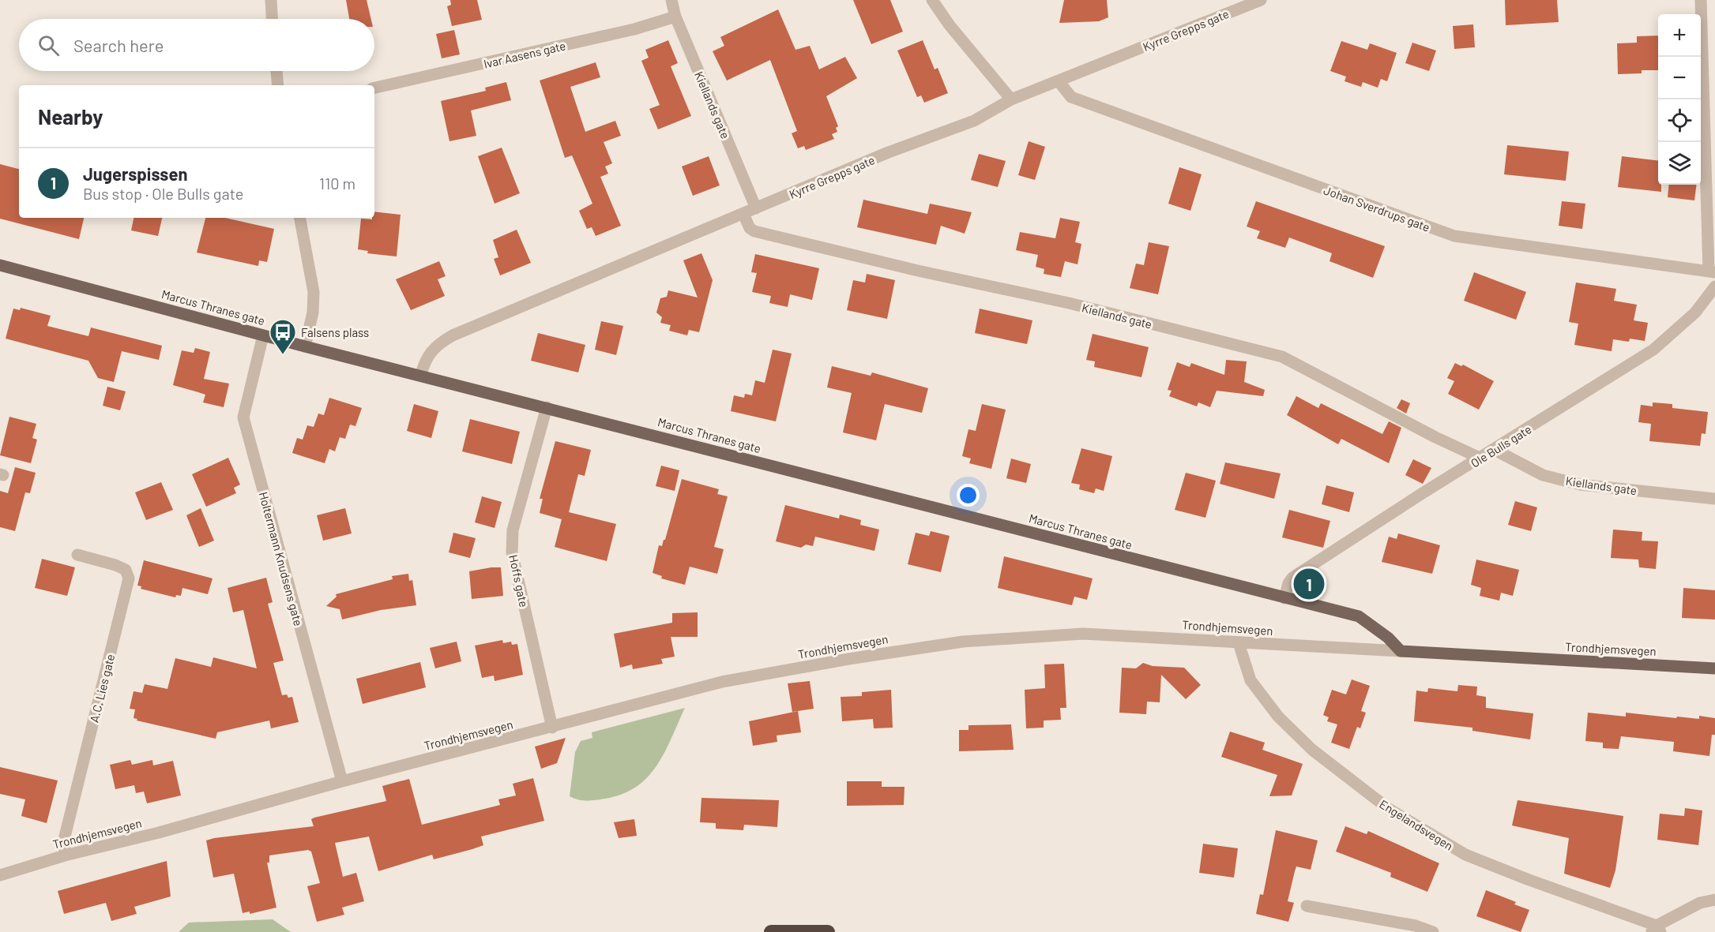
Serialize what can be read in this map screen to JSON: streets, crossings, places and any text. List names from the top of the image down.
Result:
{
  "streets": {
    "main road": ["Marcus Thranes gate", "Trondhjemsvegen"],
    "street": [
      "Kyrre Grepps gate",
      "Ivar Aasens gate",
      "Kiellands gate",
      "Johan Sverdrups gate",
      "Ole Bulls gate",
      "Holtermann Knudsens gate",
      "Hoffs gate",
      "A.C. Lies gate",
      "Engelandsvegen"
    ]
  },
  "crossings": [
    ["Kyrre Grepps gate", "Kiellands gate"],
    ["Kyrre Grepps gate", "Johan Sverdrups gate"],
    ["Kyrre Grepps gate", "Marcus Thranes gate"],
    ["Ivar Aasens gate", "Kiellands gate"],
    ["Kiellands gate", "Ole Bulls gate"],
    ["Marcus Thranes gate", "Ole Bulls gate"],
    ["Marcus Thranes gate", "Holtermann Knudsens gate"],
    ["Marcus Thranes gate", "Hoffs gate"],
    ["Marcus Thranes gate", "Trondhjemsvegen"],
    ["Holtermann Knudsens gate", "Trondhjemsvegen"],
    ["Hoffs gate", "Trondhjemsvegen"],
    ["Trondhjemsvegen", "A.C. Lies gate"],
    ["Trondhjemsvegen", "Engelandsvegen"]
  ],
  "places": {
    "bus stop": ["Falsens plass"]
  },
  "page": {
    "map_buttons": ["+", "−"],
    "search": "Search here",
    "heading": "Nearby",
    "list": [
      {
        "mark": "1",
        "name": "Jugerspissen",
        "note": "Bus stop · Ole Bulls gate",
        "value": "110 m"
      }
    ],
    "pins": "1"
  }
}
